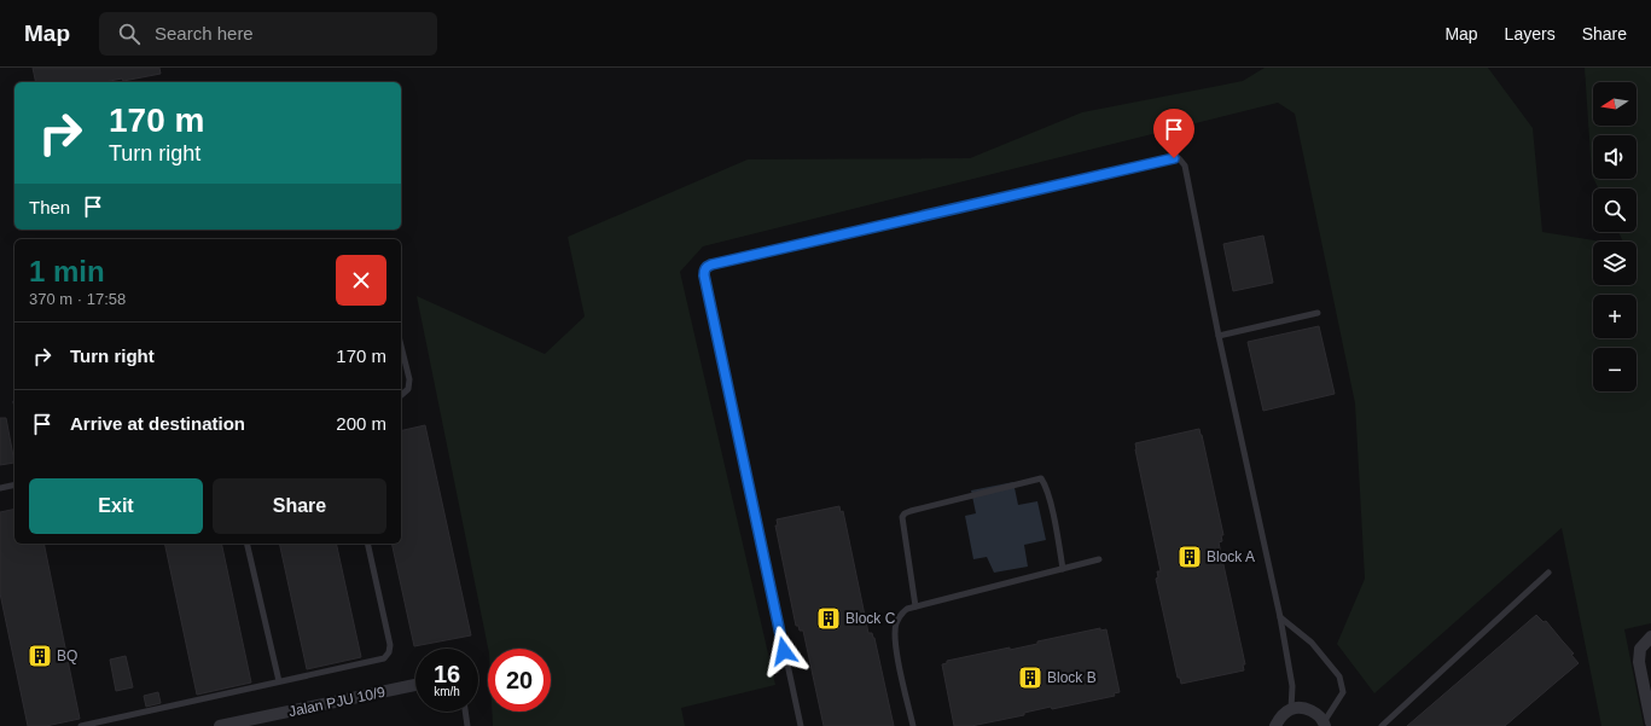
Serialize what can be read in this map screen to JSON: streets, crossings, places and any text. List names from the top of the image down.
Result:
{
  "streets": {
    "street": ["Jalan PJU 10/9"]
  },
  "places": {
    "building": [
      "Block A",
      "Block C",
      "BQ",
      "Block B"
    ]
  },
  "north": "left",
  "page": {
    "header": "Map",
    "search": "Search here",
    "nav": ["Map", "Layers", "Share"],
    "map_buttons": ["+", "−"],
    "turn": ["170 m", "Turn right"],
    "then": "Then",
    "heading": ["1 min", "370 m · 17:58"],
    "list": [
      {
        "name": "Turn right",
        "value": "170 m"
      },
      {
        "name": "Arrive at destination",
        "value": "200 m"
      }
    ],
    "buttons": ["Exit", "Share"],
    "speed": "16 km/h",
    "limit": "20"
  }
}
